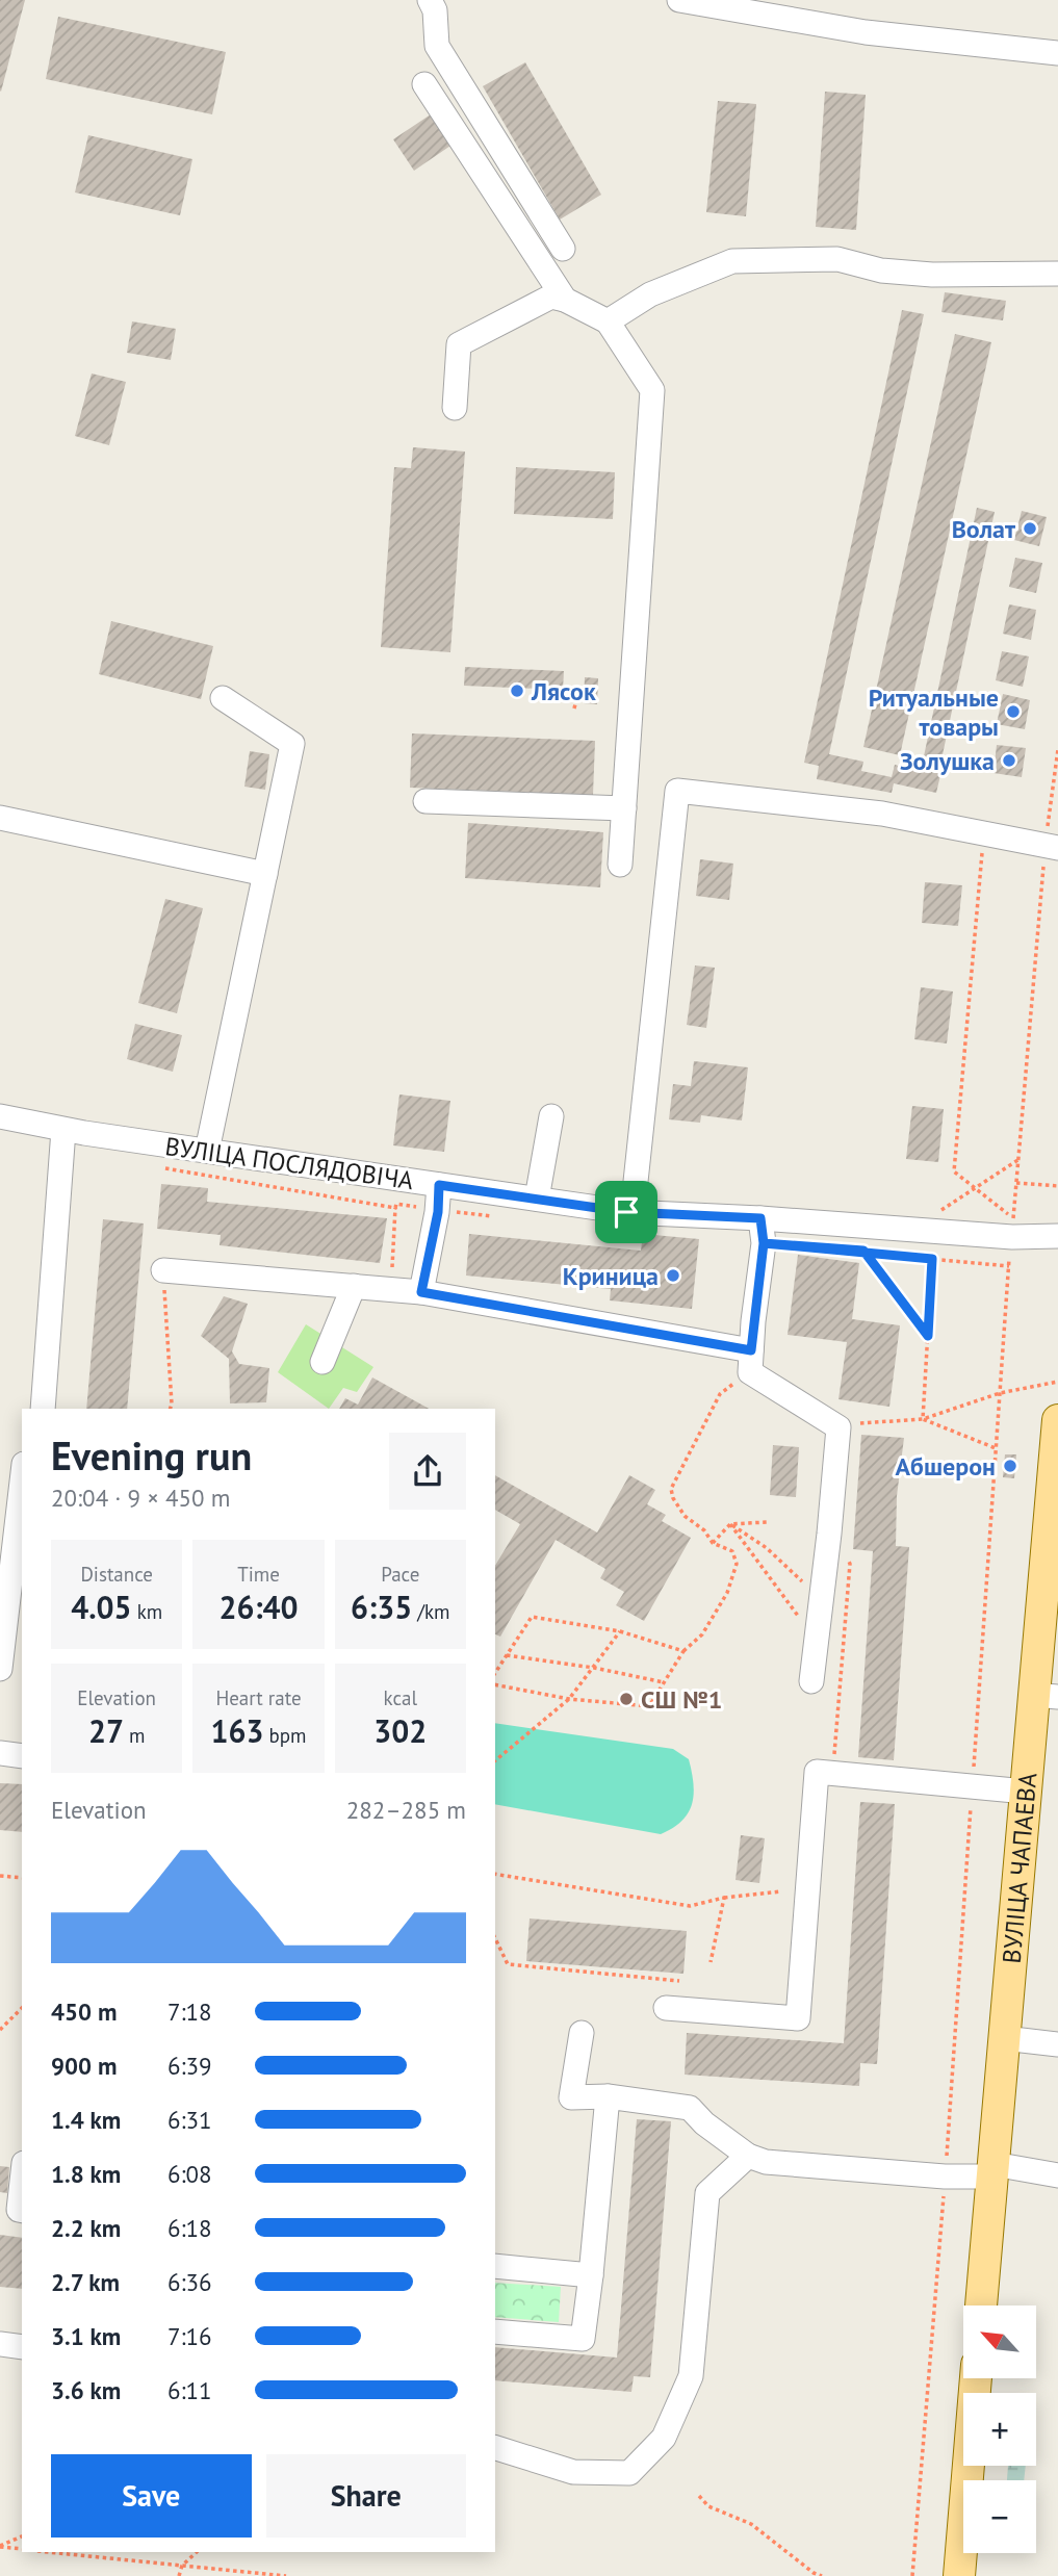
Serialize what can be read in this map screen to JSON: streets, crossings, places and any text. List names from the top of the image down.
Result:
{
  "streets": {
    "main road": ["ВУЛІЦА ЧАПАЕВА"],
    "street": ["ВУЛІЦА ПОСЛЯДОВІЧА"]
  },
  "places": [
    "Волат",
    "Лясок",
    "Ритуальные товары",
    "Золушка",
    "Криница",
    "Абшерон",
    "СШ №1"
  ],
  "north": "top left",
  "page": {
    "heading": ["Evening run", "20:04 · 9 × 450 m"],
    "stats": [
      ["Distance", "4.05 km"],
      ["Time", "26:40"],
      ["Pace", "6:35 /km"],
      ["Elevation", "27 m"],
      ["Heart rate", "163 bpm"],
      ["kcal", "302"]
    ],
    "chart": ["Elevation", "282–285 m"],
    "list": [
      {
        "name": "450 m",
        "note": "7:18"
      },
      {
        "name": "900 m",
        "note": "6:39"
      },
      {
        "name": "1.4 km",
        "note": "6:31"
      },
      {
        "name": "1.8 km",
        "note": "6:08"
      },
      {
        "name": "2.2 km",
        "note": "6:18"
      },
      {
        "name": "2.7 km",
        "note": "6:36"
      },
      {
        "name": "3.1 km",
        "note": "7:16"
      },
      {
        "name": "3.6 km",
        "note": "6:11"
      }
    ],
    "map_buttons": ["+", "−"],
    "buttons": ["Save", "Share"]
  }
}
